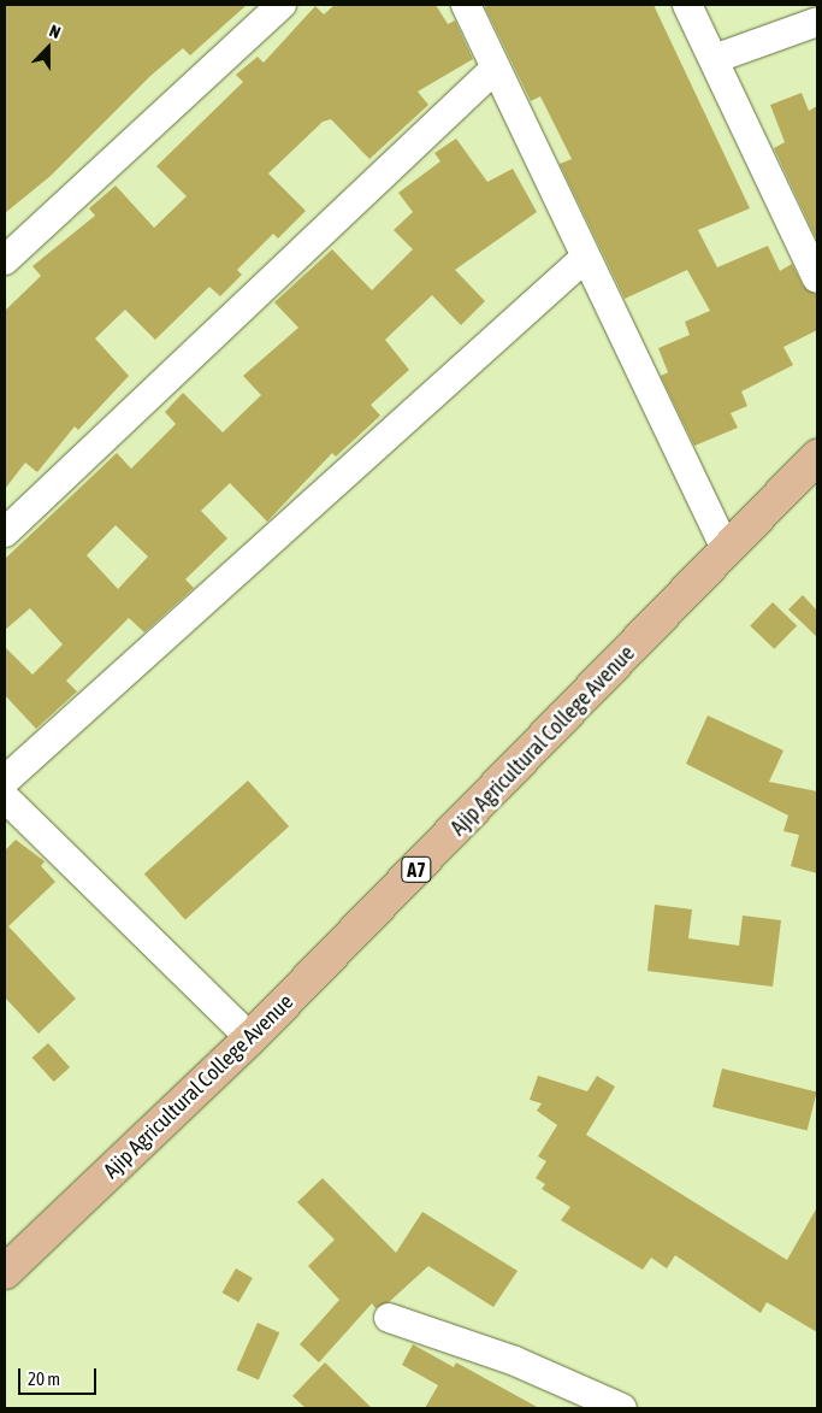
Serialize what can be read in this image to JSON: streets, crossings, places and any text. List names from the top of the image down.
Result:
{
  "streets": {
    "main road": ["Ajip Agricultural College Avenue", "A7"]
  },
  "scale_bar": "20 m",
  "north": "top"
}
